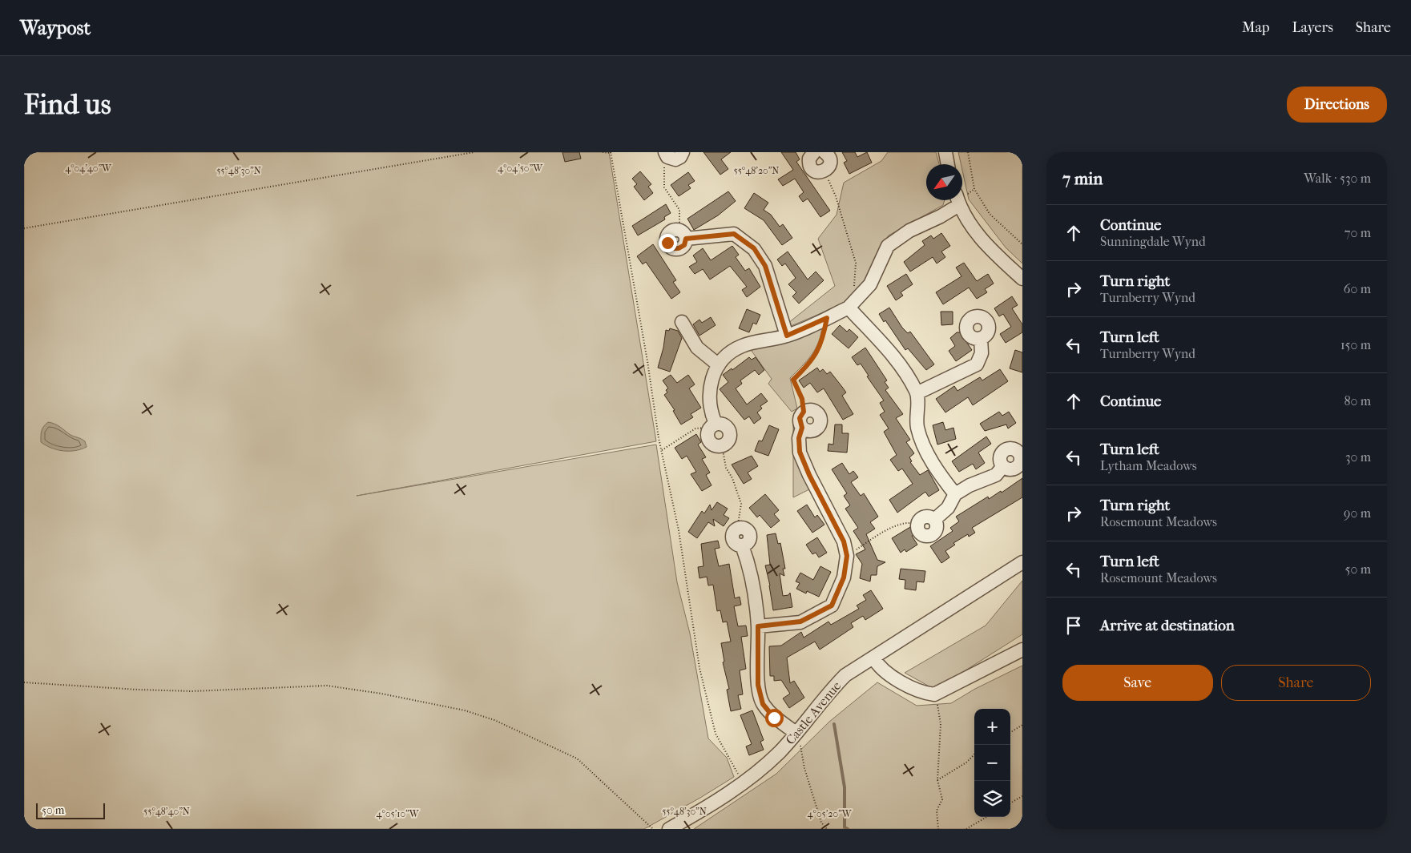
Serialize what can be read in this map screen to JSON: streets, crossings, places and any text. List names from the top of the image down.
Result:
{
  "streets": {
    "street": ["Castle Avenue"]
  },
  "scale_bar": "50 m",
  "north": "bottom left",
  "page": {
    "header": "Waypost",
    "nav": ["Map", "Layers", "Share"],
    "buttons": [
      "Directions",
      ["Save", "Share"]
    ],
    "title": "Find us",
    "heading": ["7 min", "Walk · 530 m"],
    "list": [
      ["Continue", "Sunningdale Wynd", "70 m"],
      ["Turn right", "Turnberry Wynd", "60 m"],
      ["Turn left", "Turnberry Wynd", "150 m"],
      ["Continue", "80 m"],
      ["Turn left", "Lytham Meadows", "30 m"],
      ["Turn right", "Rosemount Meadows", "90 m"],
      ["Turn left", "Rosemount Meadows", "50 m"],
      "Arrive at destination"
    ],
    "map_buttons": ["+", "−"],
    "scale": "50 m"
  },
  "coordinates": [
    "4°04'40\"W",
    "4°04'50\"W",
    "55°48'30\"N",
    "55°48'20\"N",
    "55°48'40\"N",
    "4°05'10\"W",
    "4°05'20\"W"
  ]
}
